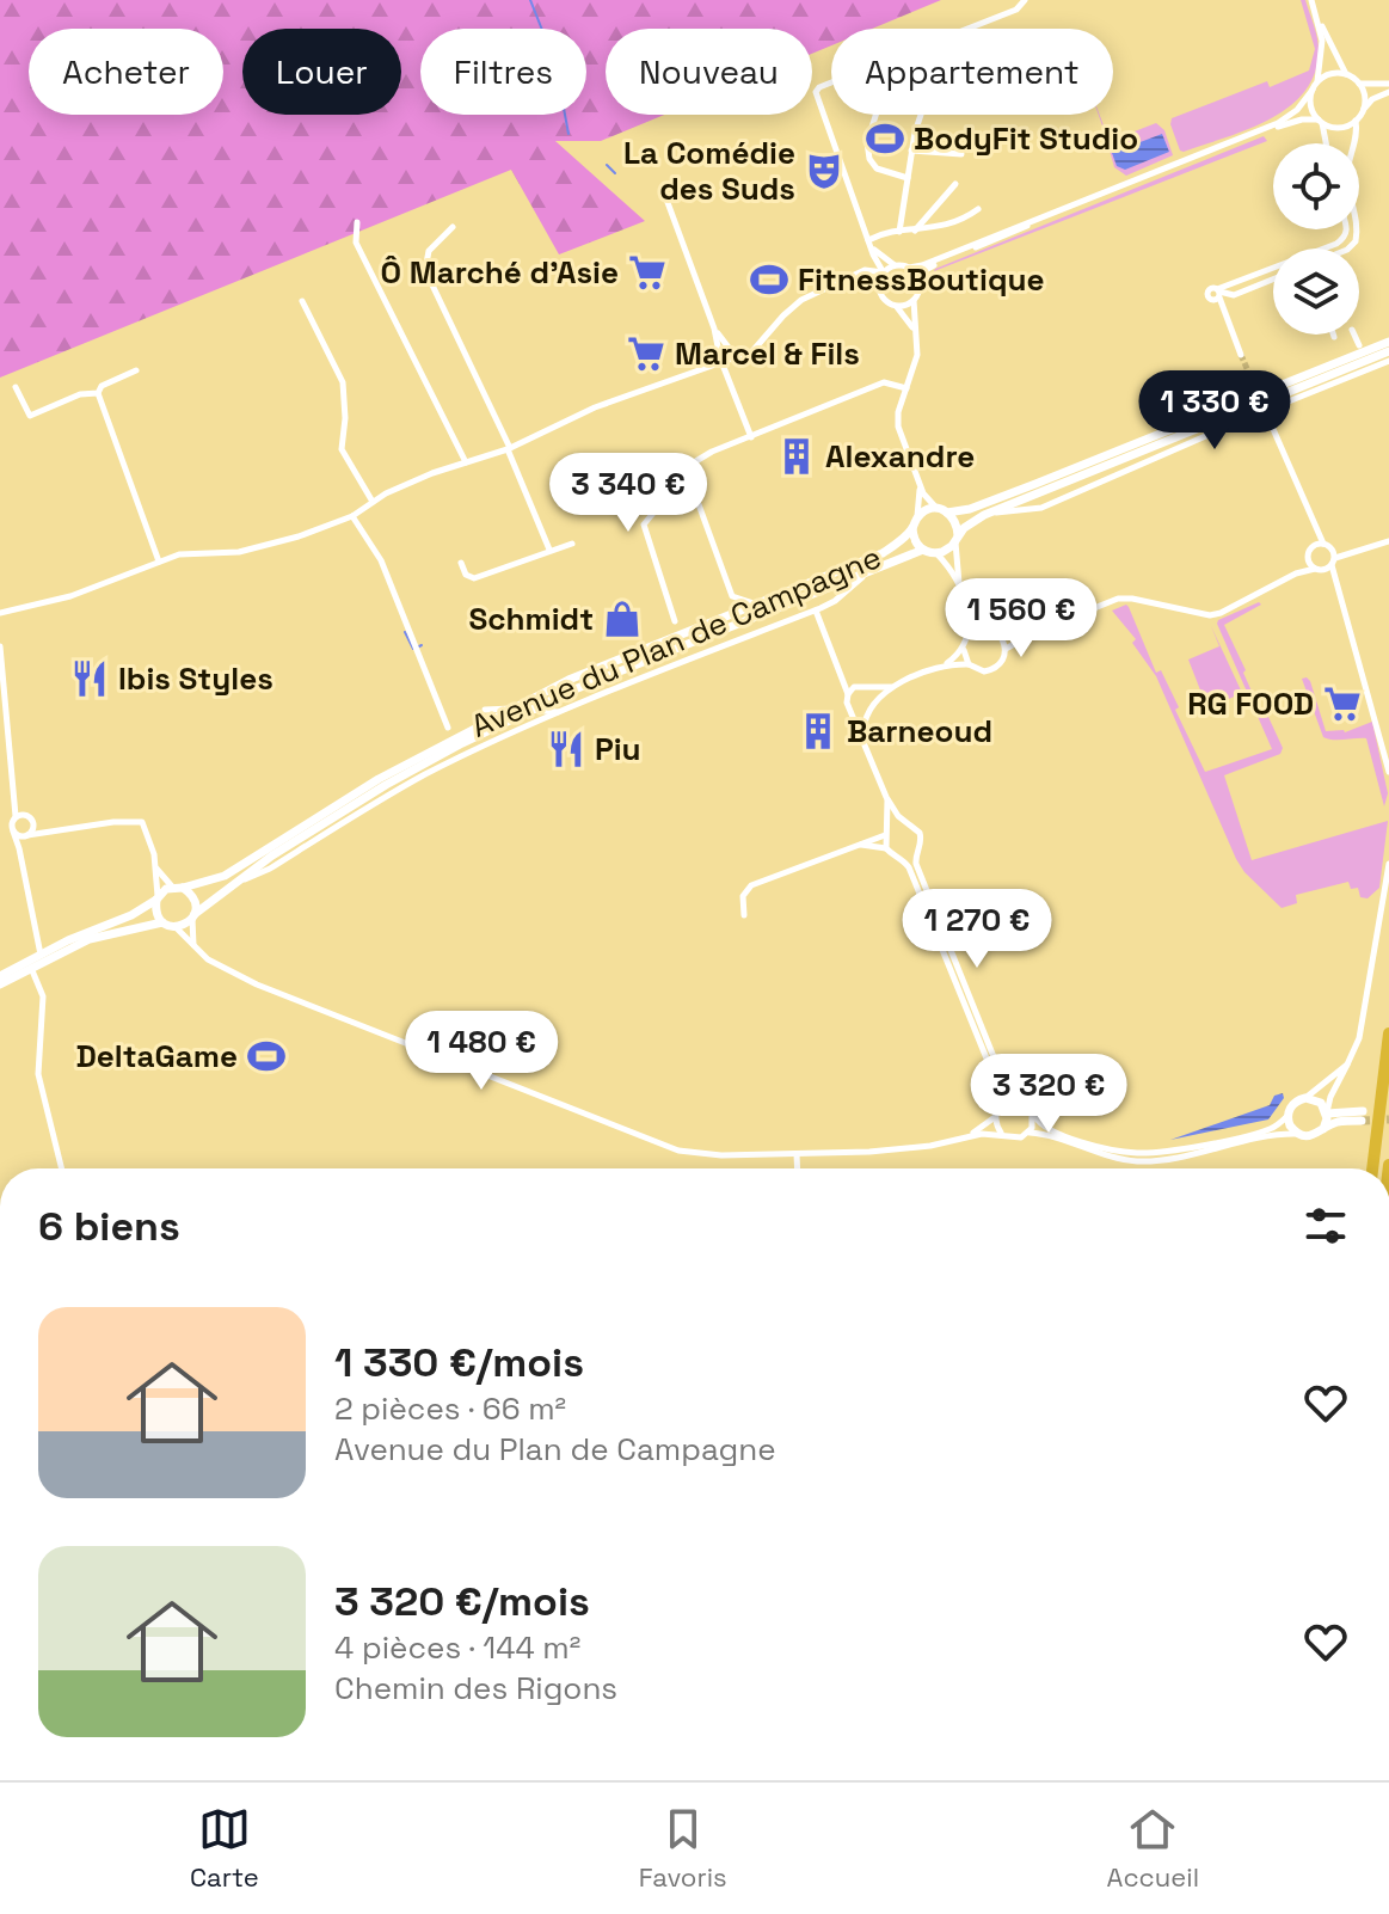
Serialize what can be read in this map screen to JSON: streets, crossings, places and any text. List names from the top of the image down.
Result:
{
  "streets": {
    "main road": ["Avenue du Plan de Campagne"]
  },
  "places": {
    "sports": ["BodyFit Studio", "FitnessBoutique", "DeltaGame"],
    "theatre": ["La Comédie des Suds"],
    "supermarket": ["Ô Marché d'Asie", "Marcel & Fils", "RG FOOD"],
    "building": ["Alexandre", "Barneoud"],
    "shop": ["Schmidt"],
    "restaurant": ["Ibis Styles", "Piu"]
  },
  "page": {
    "chip": [
      "Acheter",
      "Louer",
      "Filtres",
      "Nouveau",
      "Appartement"
    ],
    "price": [
      "1 330 €",
      "3 340 €",
      "1 560 €",
      "1 270 €",
      "1 480 €",
      "3 320 €"
    ],
    "heading": "6 biens",
    "list": [
      {
        "name": "1 330 €/mois",
        "note": "2 pièces · 66 m² · Avenue du Plan de Campagne"
      },
      {
        "name": "3 320 €/mois",
        "note": "4 pièces · 144 m² · Chemin des Rigons"
      }
    ],
    "tabs": ["Carte", "Favoris", "Accueil"]
  }
}
